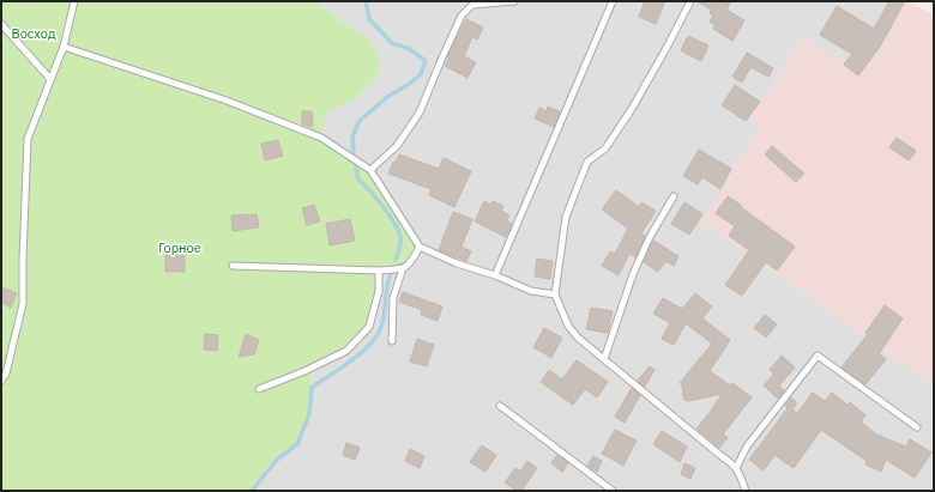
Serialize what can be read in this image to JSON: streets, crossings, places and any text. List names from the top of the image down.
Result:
{
  "parks": ["Восход", "Горное"]
}
